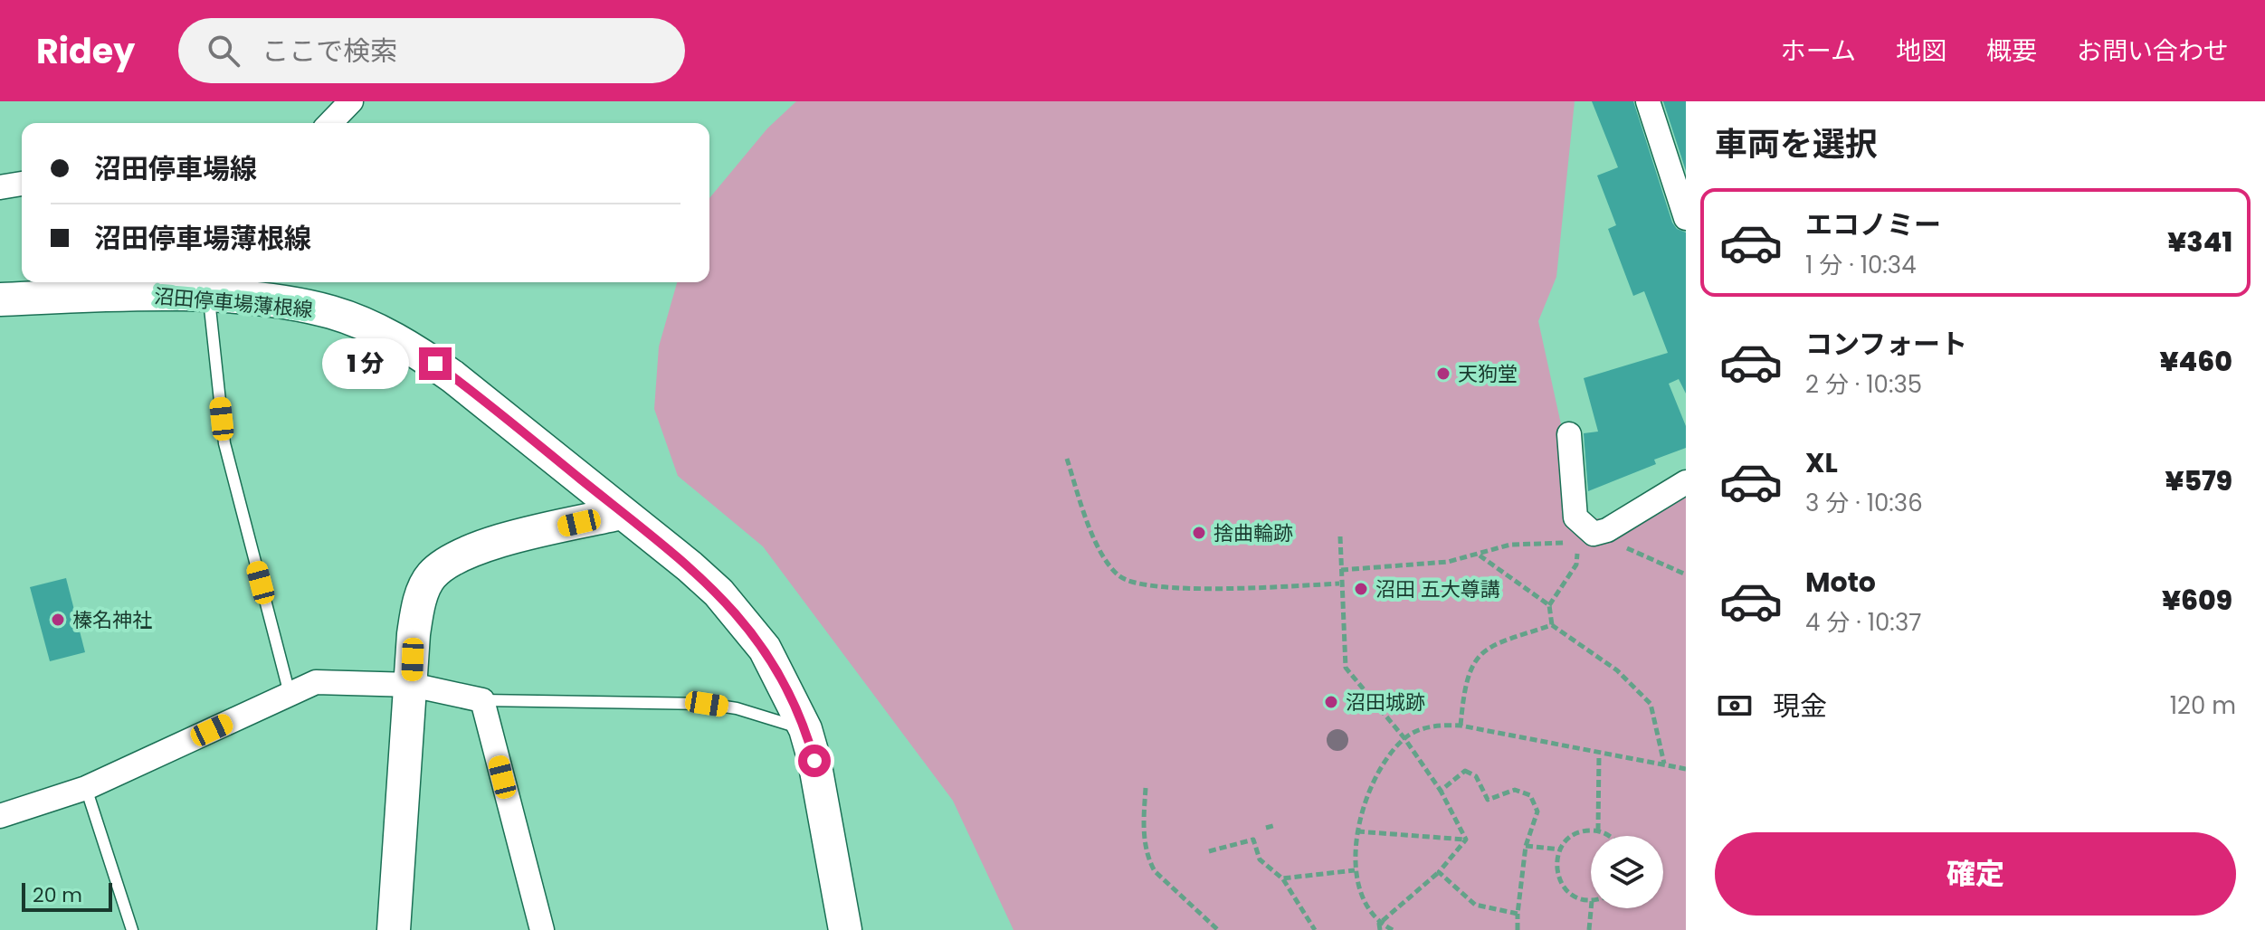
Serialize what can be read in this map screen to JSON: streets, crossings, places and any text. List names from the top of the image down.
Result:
{
  "streets": {
    "main road": ["沼田停車場薄根線"]
  },
  "places": [
    "天狗堂",
    "捨曲輪跡",
    "沼田 五大尊講",
    "榛名神社",
    "沼田城跡"
  ],
  "scale_bar": "20 m",
  "page": {
    "header": "Ridey",
    "search": "ここで検索",
    "nav": [
      "ホーム",
      "地図",
      "概要",
      "お問い合わせ"
    ],
    "heading": "車両を選択",
    "banner": ["沼田停車場線", "沼田停車場薄根線"],
    "list": [
      {
        "name": "エコノミー",
        "note": "1 分 · 10:34",
        "value": "¥341"
      },
      {
        "name": "コンフォート",
        "note": "2 分 · 10:35",
        "value": "¥460"
      },
      {
        "name": "XL",
        "note": "3 分 · 10:36",
        "value": "¥579"
      },
      {
        "name": "Moto",
        "note": "4 分 · 10:37",
        "value": "¥609"
      }
    ],
    "bubble": "1 分",
    "pay": ["現金", "120 m"],
    "buttons": "確定",
    "scale": "20 m"
  }
}
